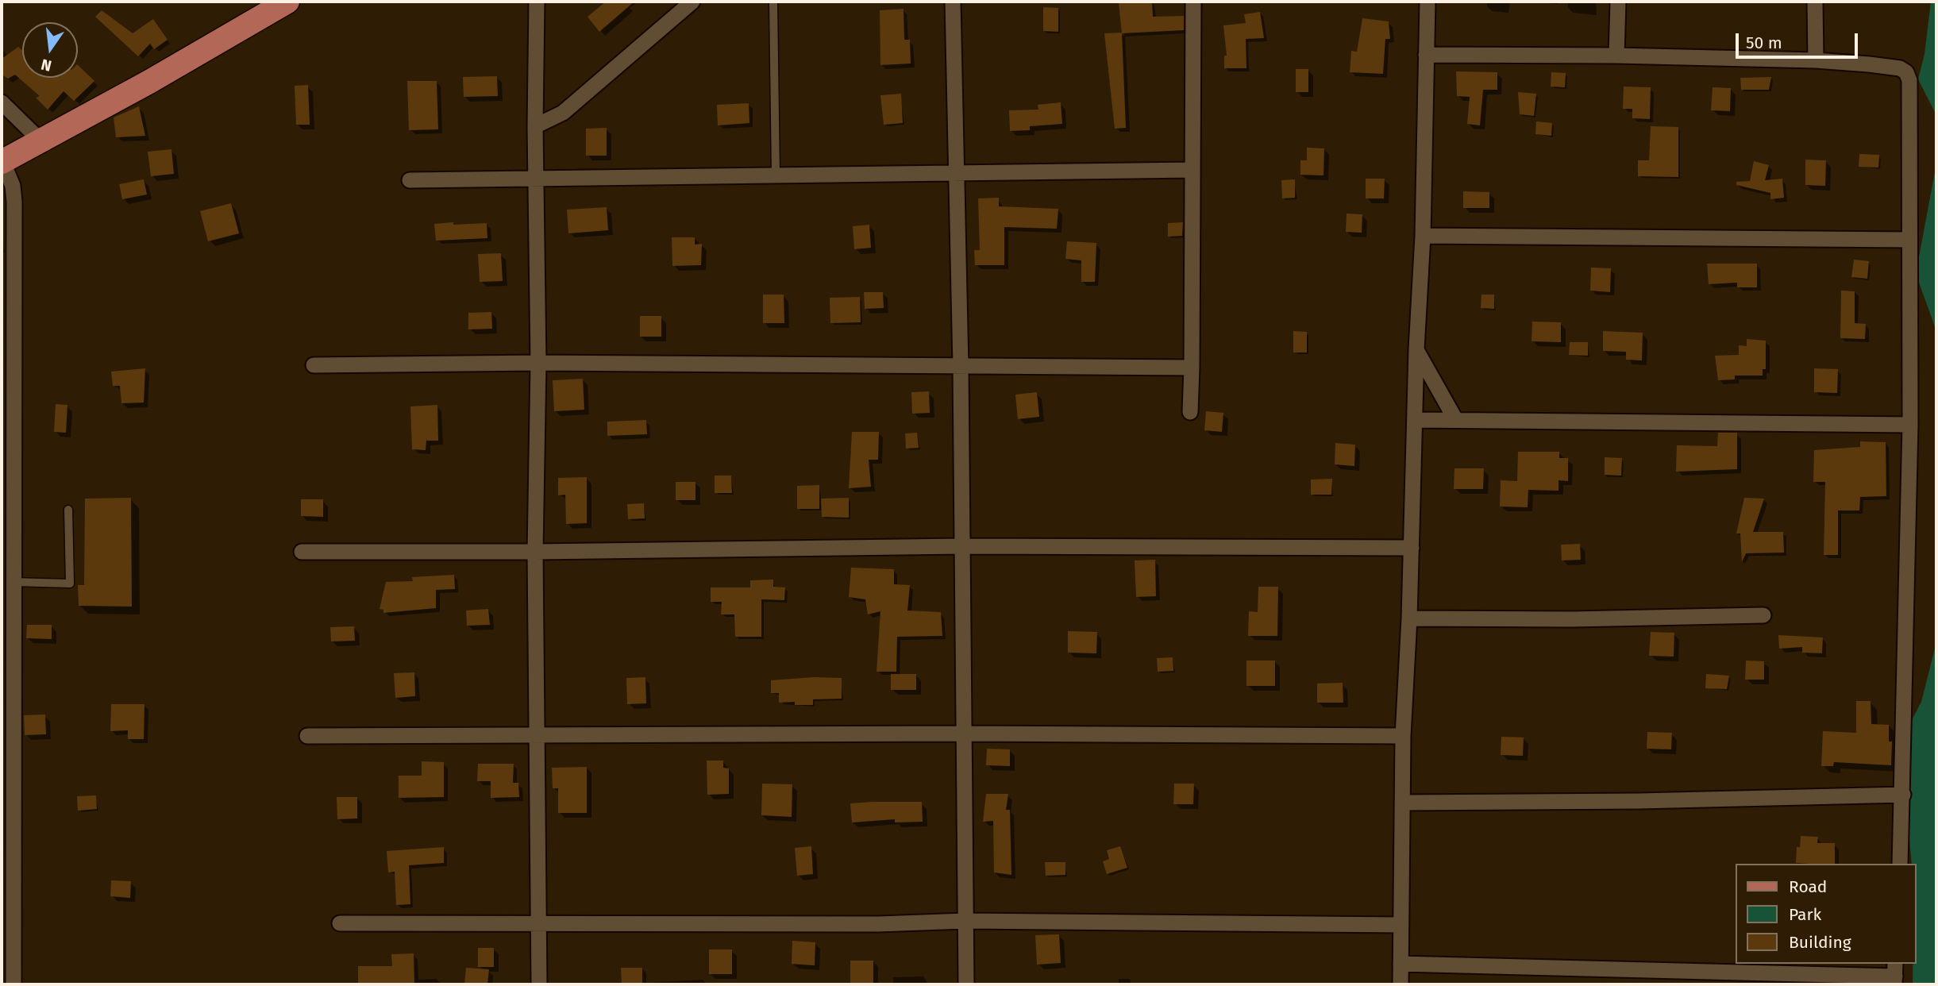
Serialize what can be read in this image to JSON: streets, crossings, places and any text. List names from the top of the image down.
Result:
{
  "legend": ["Road", "Park", "Building"],
  "scale_bar": "50 m",
  "north": "bottom"
}
